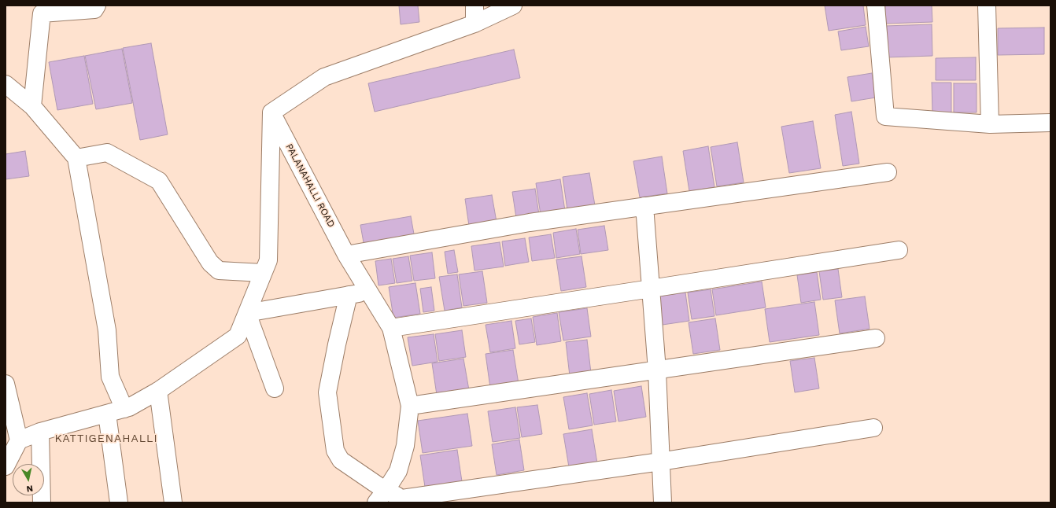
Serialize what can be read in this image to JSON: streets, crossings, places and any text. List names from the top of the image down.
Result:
{
  "streets": {
    "street": ["PALANAHALLI ROAD"]
  },
  "districts": ["KATTIGENAHALLI"],
  "north": "bottom"
}
